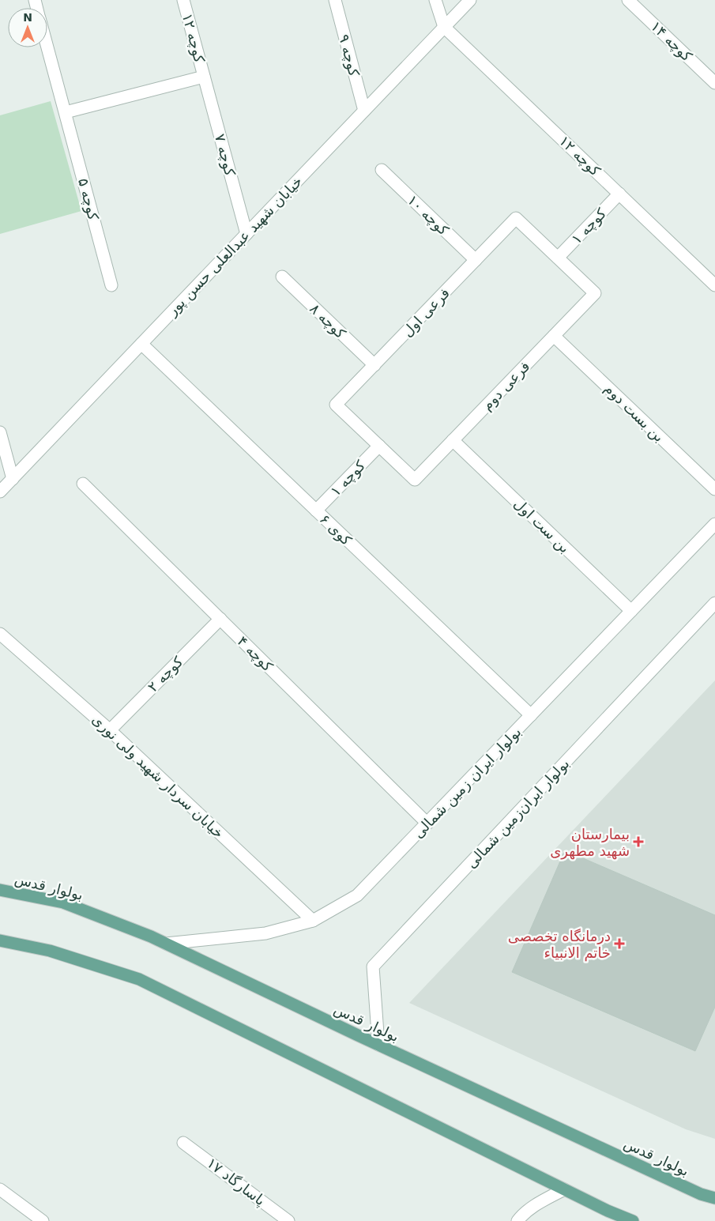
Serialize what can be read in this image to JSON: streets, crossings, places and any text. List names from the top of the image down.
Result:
{
  "streets": {
    "main road": ["بولوار قدس"],
    "street": [
      "کوچه ۱۲",
      "کوچه ۱۴",
      "کوچه ۹",
      "کوچه ۷",
      "کوچه ۵",
      "کوچه ۱۰",
      "کوچه ۱",
      "خیابان شهید عبدالعلی حسن پور",
      "فرعی اول",
      "کوچه ۸",
      "فرعی دوم",
      "بن بست دوم",
      "بن ست اول",
      "کوی ۶",
      "کوچه ۴",
      "کوچه ۲",
      "خیابان سردار شهید ولی نوری",
      "بولوار ایران زمین شمالی",
      "بولوار ایران‌زمین شمالی",
      "پاسارگاد ۱۷"
    ]
  },
  "crossings": [
    ["کوچه ۱۲", "کوچه ۷"],
    ["کوچه ۱۲", "کوچه ۱"],
    ["کوچه ۱۲", "خیابان شهید عبدالعلی حسن پور"],
    ["کوچه ۹", "خیابان شهید عبدالعلی حسن پور"],
    ["کوچه ۷", "خیابان شهید عبدالعلی حسن پور"],
    ["کوچه ۱۰", "فرعی اول"],
    ["کوچه ۱", "فرعی اول"],
    ["کوچه ۱", "فرعی دوم"],
    ["کوچه ۱", "کوی ۶"],
    ["خیابان شهید عبدالعلی حسن پور", "کوی ۶"],
    ["فرعی اول", "کوچه ۸"],
    ["فرعی اول", "فرعی دوم"],
    ["فرعی دوم", "بن بست دوم"],
    ["فرعی دوم", "بن ست اول"],
    ["بن ست اول", "بولوار ایران زمین شمالی"],
    ["کوی ۶", "بولوار ایران زمین شمالی"],
    ["کوچه ۴", "کوچه ۲"],
    ["کوچه ۴", "بولوار ایران زمین شمالی"],
    ["کوچه ۲", "خیابان سردار شهید ولی نوری"],
    ["خیابان سردار شهید ولی نوری", "بولوار ایران زمین شمالی"],
    ["بولوار ایران زمین شمالی", "بولوار قدس"],
    ["بولوار ایران‌زمین شمالی", "بولوار قدس"]
  ],
  "places": {
    "health": ["بیمارستان شهید مطهری", "درمانگاه تخصصی خاتم الانبیاء"]
  },
  "north": "top"
}
